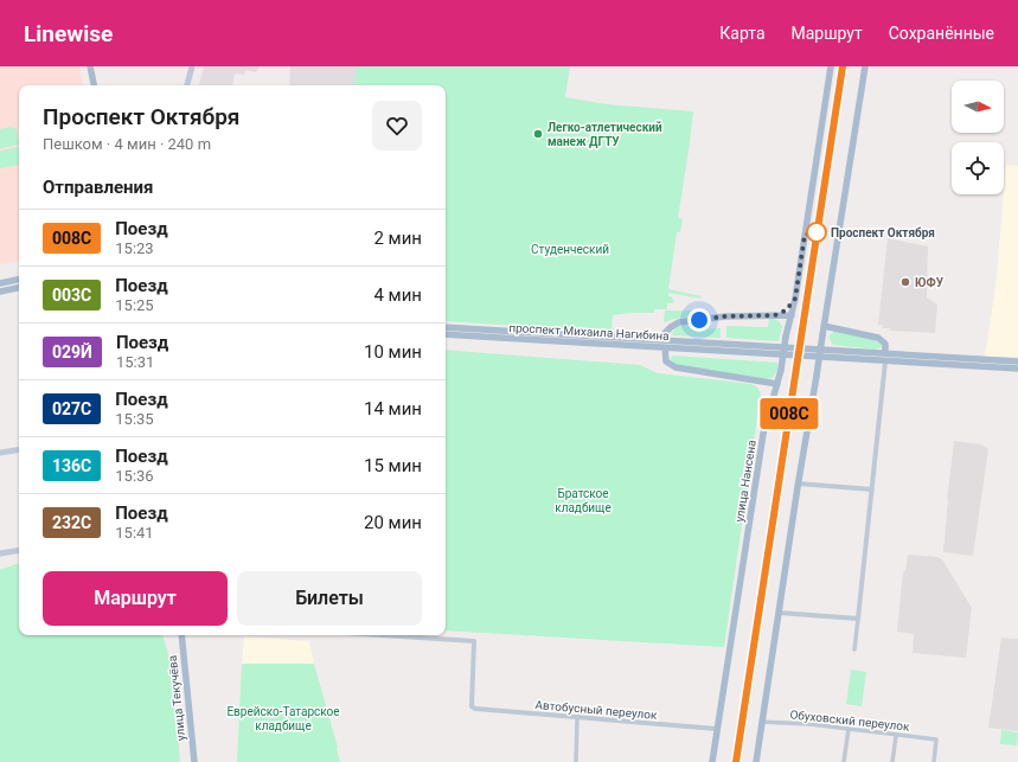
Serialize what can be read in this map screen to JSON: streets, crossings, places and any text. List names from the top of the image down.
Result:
{
  "streets": {
    "main road": ["проспект Михаила Нагибина", "улица Нансена", "улица Текучёва"],
    "street": ["Автобусный переулок", "Обуховский переулок"]
  },
  "crossings": [
    ["улица Нансена", "Автобусный переулок"]
  ],
  "parks": ["Студенческий", "Братское кладбище", "Еврейско-Татарское кладбище"],
  "places": ["Легко-атлетический манеж ДГТУ", "Проспект Октября", "ЮФУ"],
  "north": "right",
  "page": {
    "header": "Linewise",
    "nav": ["Карта", "Маршрут", "Сохранённые"],
    "on_map": "008С",
    "heading": [
      ["Проспект Октября", "Пешком · 4 мин · 240 m"],
      "Отправления"
    ],
    "list": [
      {
        "mark": "008С",
        "name": "Поезд",
        "note": "15:23",
        "value": "2 мин"
      },
      {
        "mark": "003С",
        "name": "Поезд",
        "note": "15:25",
        "value": "4 мин"
      },
      {
        "mark": "029Й",
        "name": "Поезд",
        "note": "15:31",
        "value": "10 мин"
      },
      {
        "mark": "027С",
        "name": "Поезд",
        "note": "15:35",
        "value": "14 мин"
      },
      {
        "mark": "136С",
        "name": "Поезд",
        "note": "15:36",
        "value": "15 мин"
      },
      {
        "mark": "232C",
        "name": "Поезд",
        "note": "15:41",
        "value": "20 мин"
      }
    ],
    "buttons": ["Маршрут", "Билеты"]
  }
}
